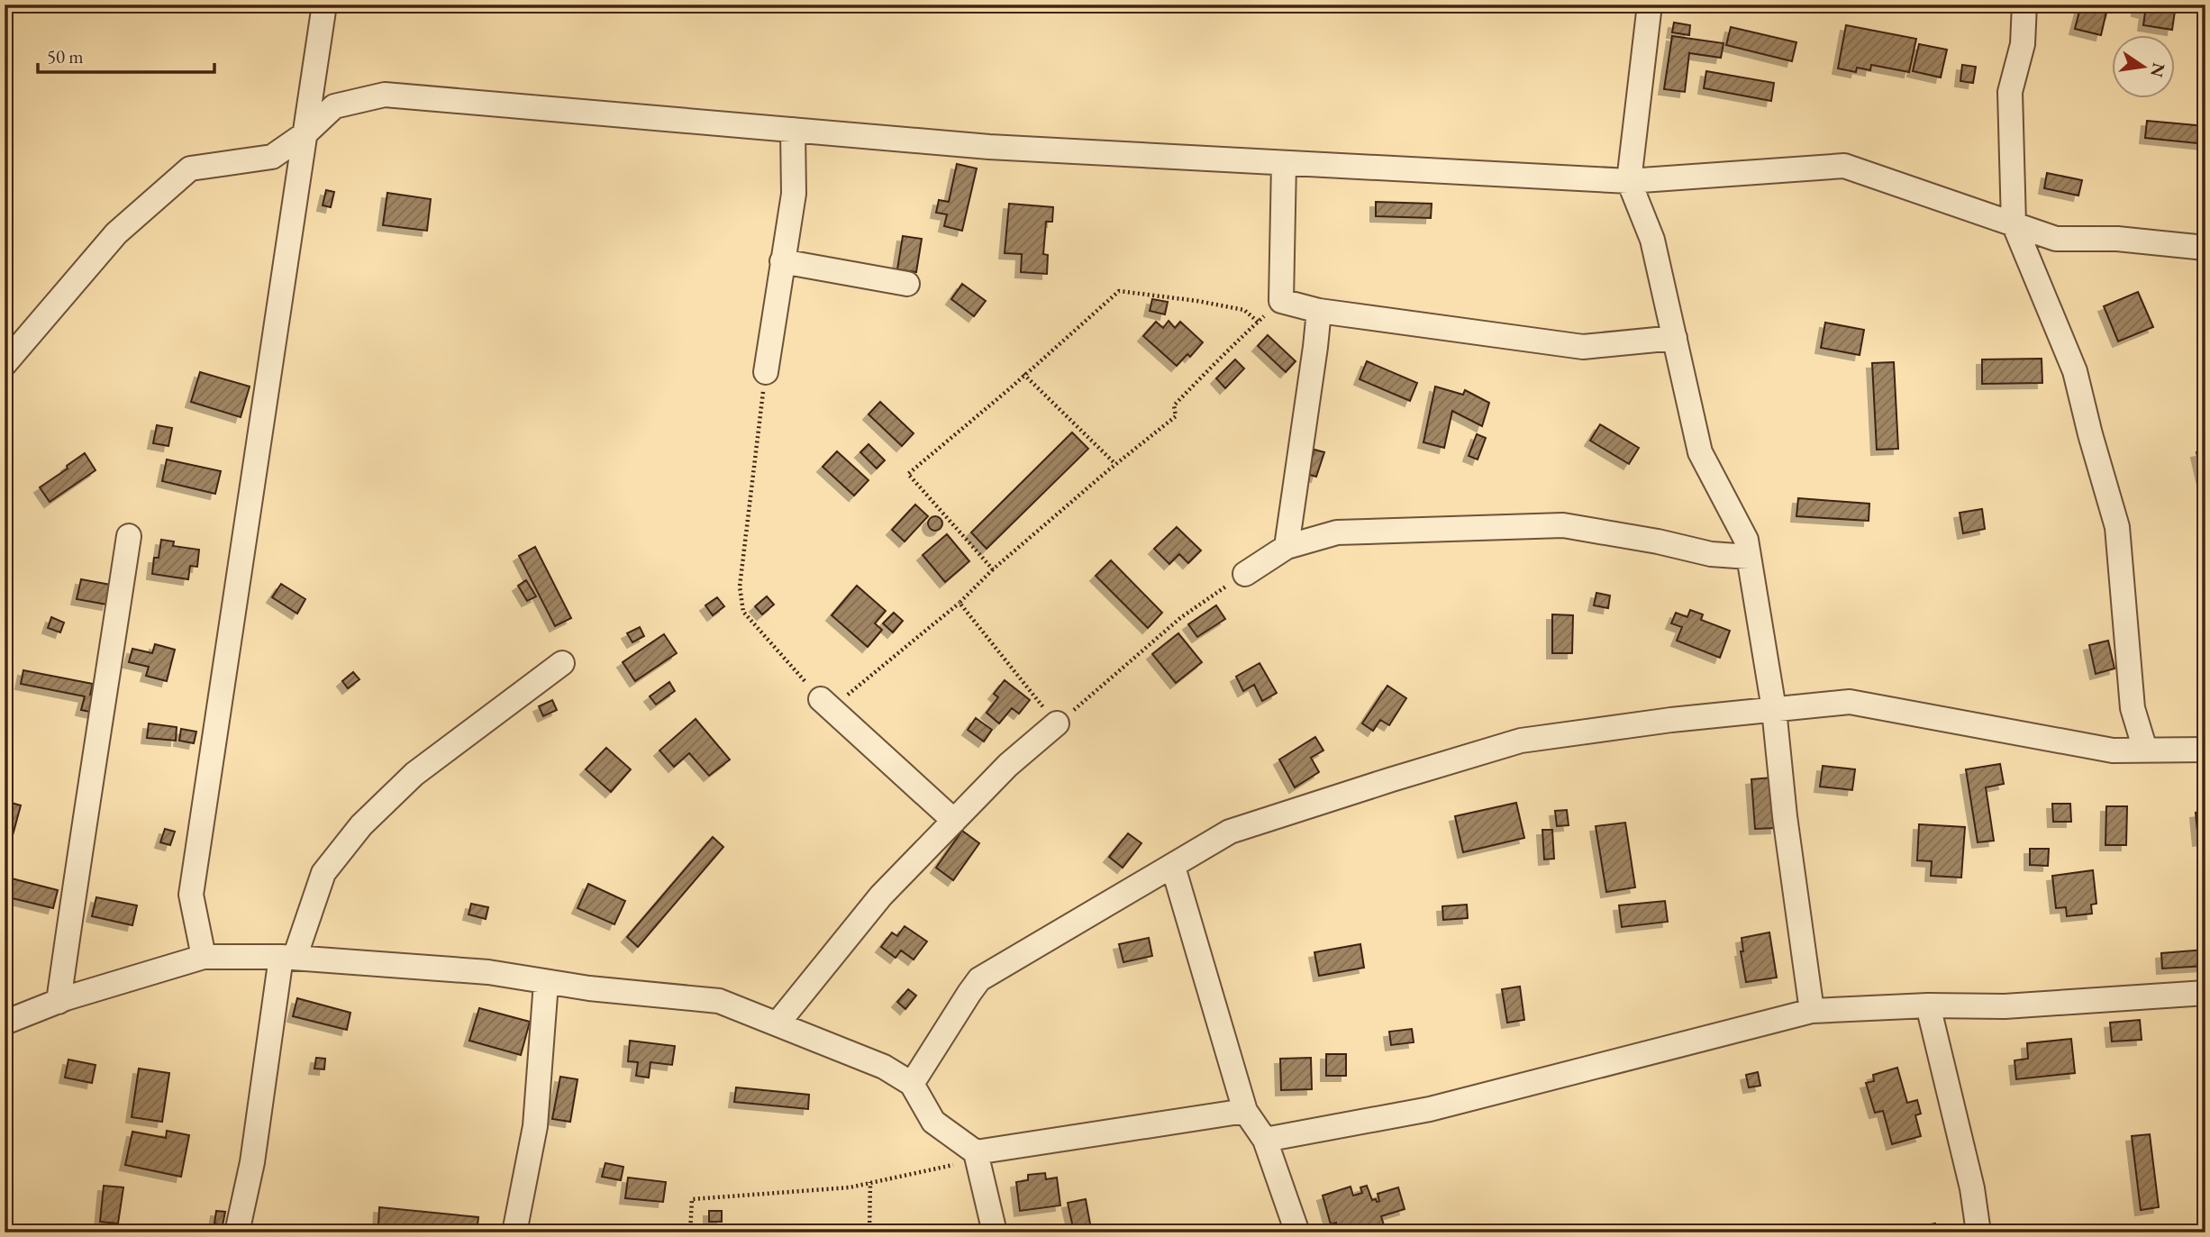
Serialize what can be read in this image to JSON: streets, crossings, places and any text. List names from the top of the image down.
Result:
{
  "scale_bar": "50 m",
  "north": "right"
}
